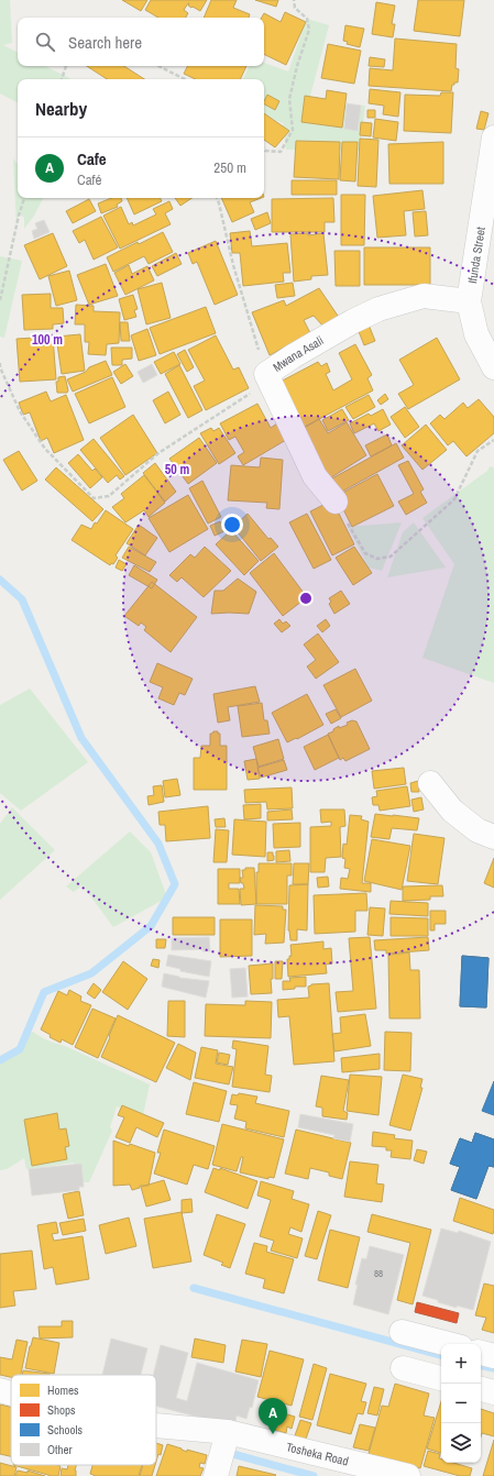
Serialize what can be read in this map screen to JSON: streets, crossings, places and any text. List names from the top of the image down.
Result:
{
  "streets": {
    "street": ["Ifunda Street", "Mwana Asali", "Tosheka Road"]
  },
  "crossings": [
    ["Ifunda Street", "Mwana Asali"]
  ],
  "house_numbers": ["88"],
  "legend": [
    "Homes",
    "Shops",
    "Schools",
    "Other"
  ],
  "page": {
    "search": "Search here",
    "heading": "Nearby",
    "list": [
      {
        "mark": "A",
        "name": "Cafe",
        "note": "Café",
        "value": "250 m"
      }
    ],
    "map_buttons": ["+", "−"],
    "pins": "A"
  },
  "rings": ["100 m", "50 m"]
}
